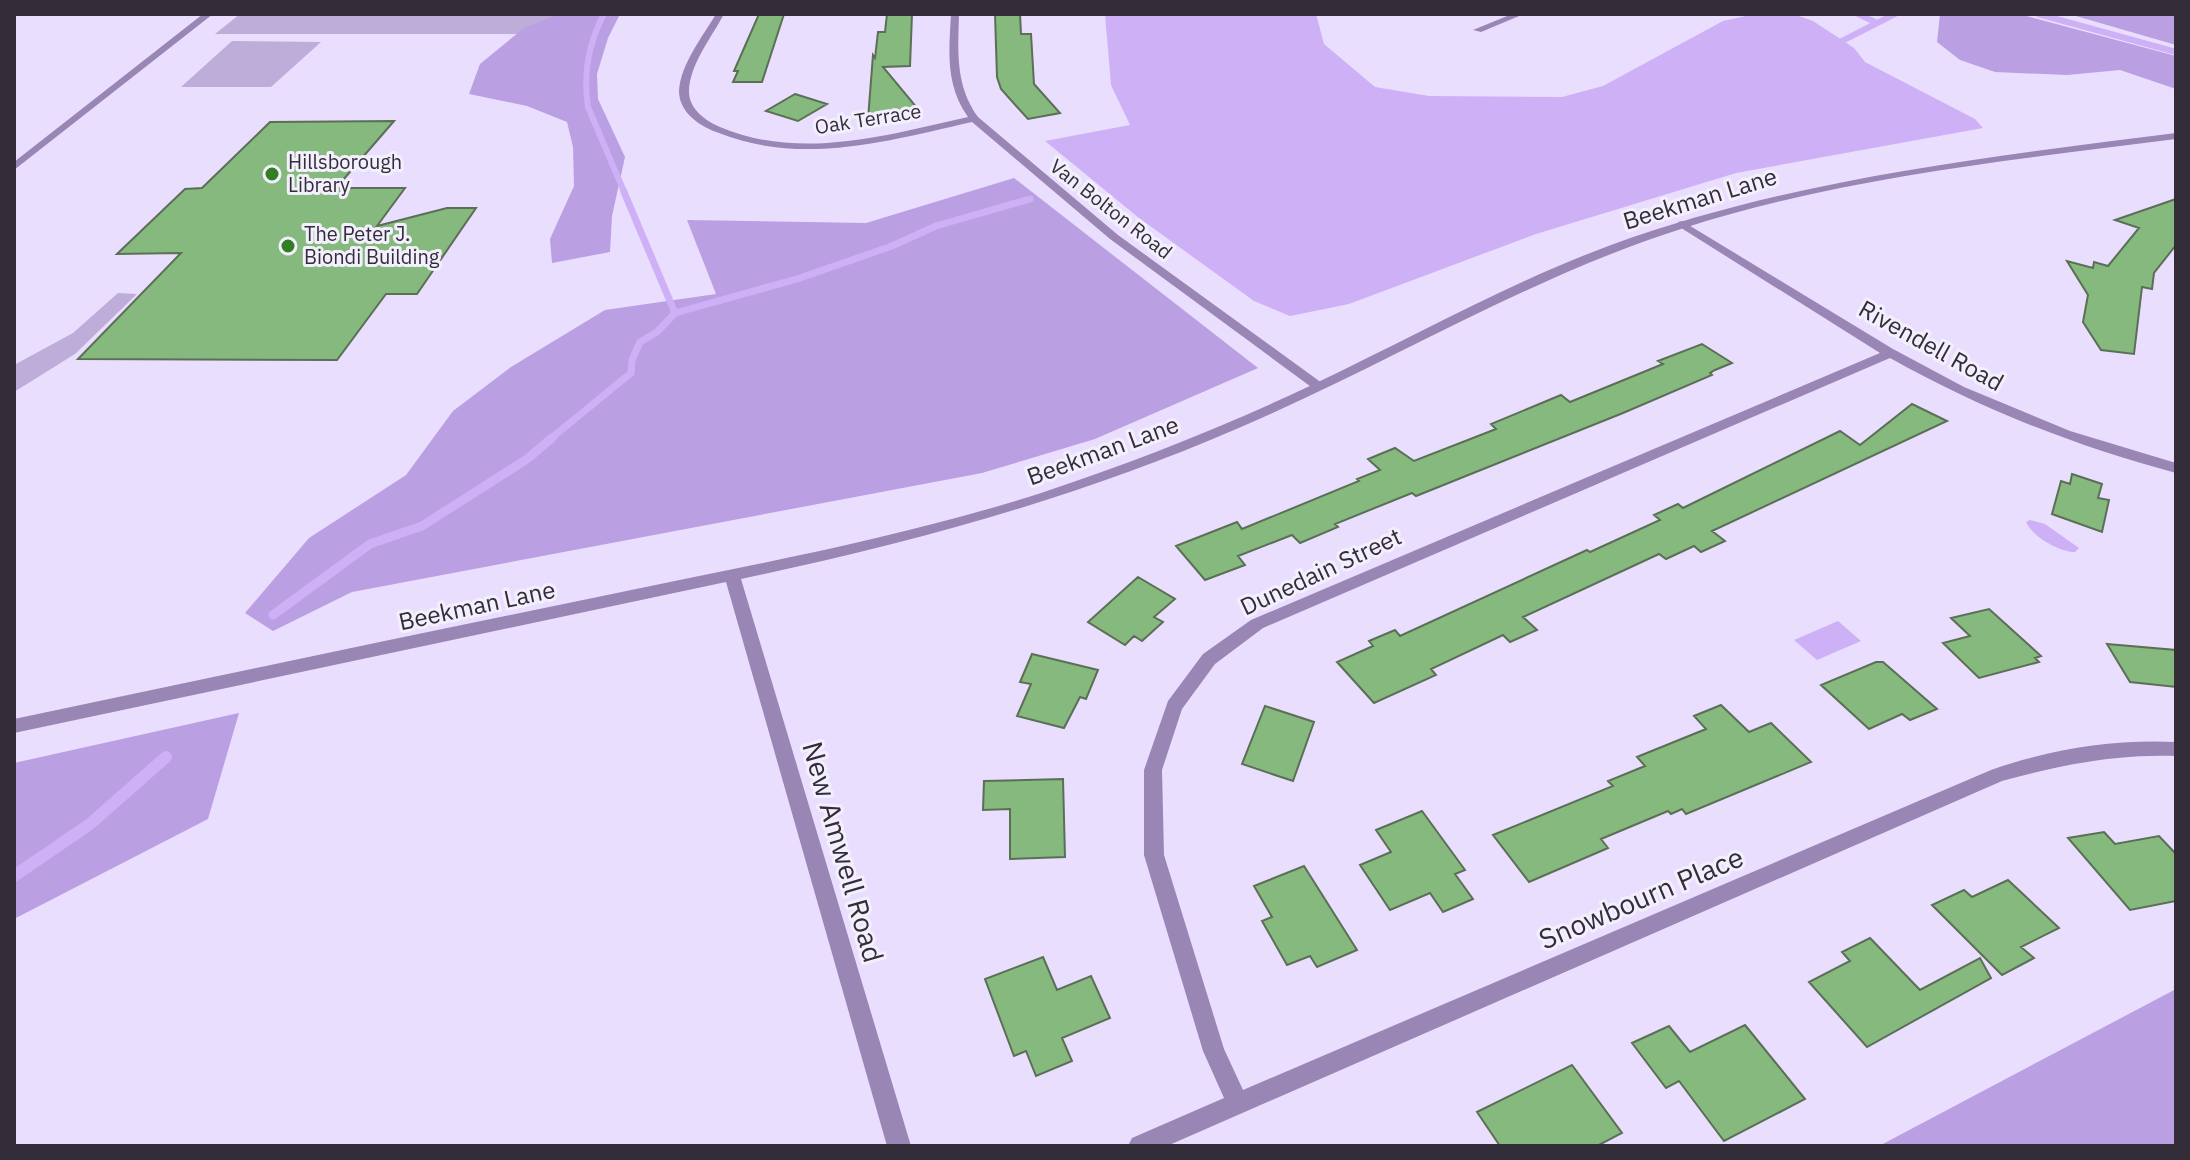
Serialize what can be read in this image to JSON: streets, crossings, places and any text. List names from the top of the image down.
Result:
{
  "streets": {
    "street": [
      "Oak Terrace",
      "Beekman Lane",
      "Van Bolton Road",
      "Rivendell Road",
      "Dunedain Street",
      "New Amwell Road",
      "Snowbourn Place"
    ]
  },
  "crossings": [
    ["Oak Terrace", "Van Bolton Road"],
    ["Beekman Lane", "Van Bolton Road"],
    ["Beekman Lane", "Rivendell Road"],
    ["Beekman Lane", "New Amwell Road"],
    ["Rivendell Road", "Dunedain Street"],
    ["Dunedain Street", "Snowbourn Place"]
  ],
  "places": ["Hillsborough Library", "The Peter J. Biondi Building"]
}
